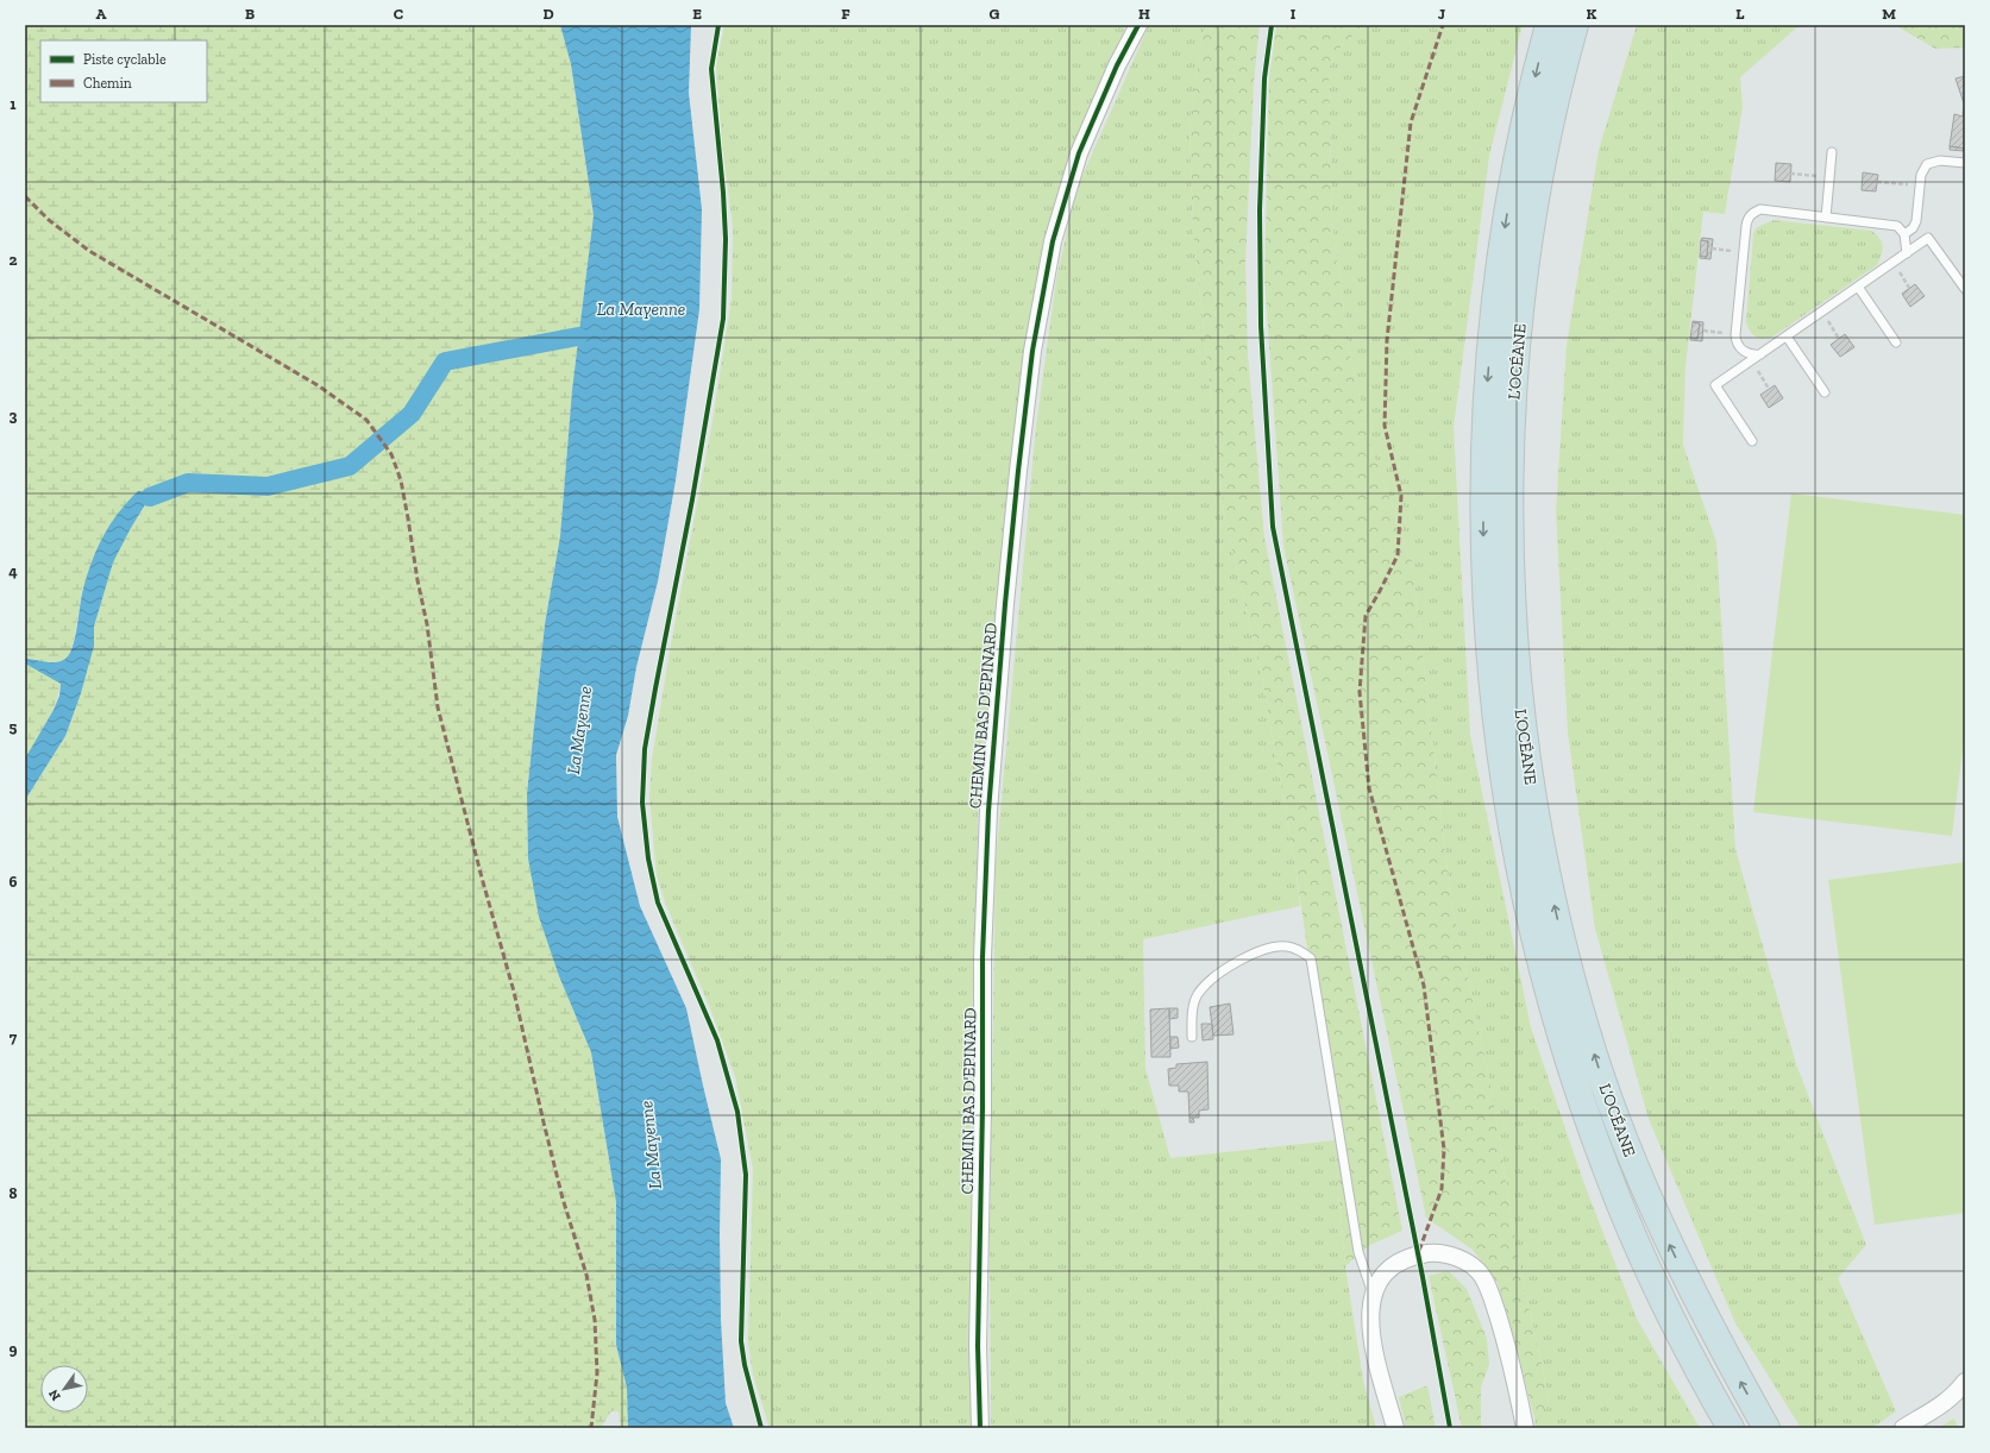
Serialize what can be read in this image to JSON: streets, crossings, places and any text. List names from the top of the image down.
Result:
{
  "streets": {
    "highway": ["L’OCÉANE"],
    "street": ["CHEMIN BAS D'EPINARD"]
  },
  "water": ["La Mayenne"],
  "legend": ["Piste cyclable", "Chemin"],
  "north": "bottom left",
  "grid": {
    "columns": [
      "A",
      "B",
      "C",
      "D",
      "E",
      "F",
      "G",
      "H",
      "I",
      "J",
      "K",
      "L",
      "M"
    ],
    "rows": [
      "1",
      "2",
      "3",
      "4",
      "5",
      "6",
      "7",
      "8",
      "9"
    ]
  }
}
